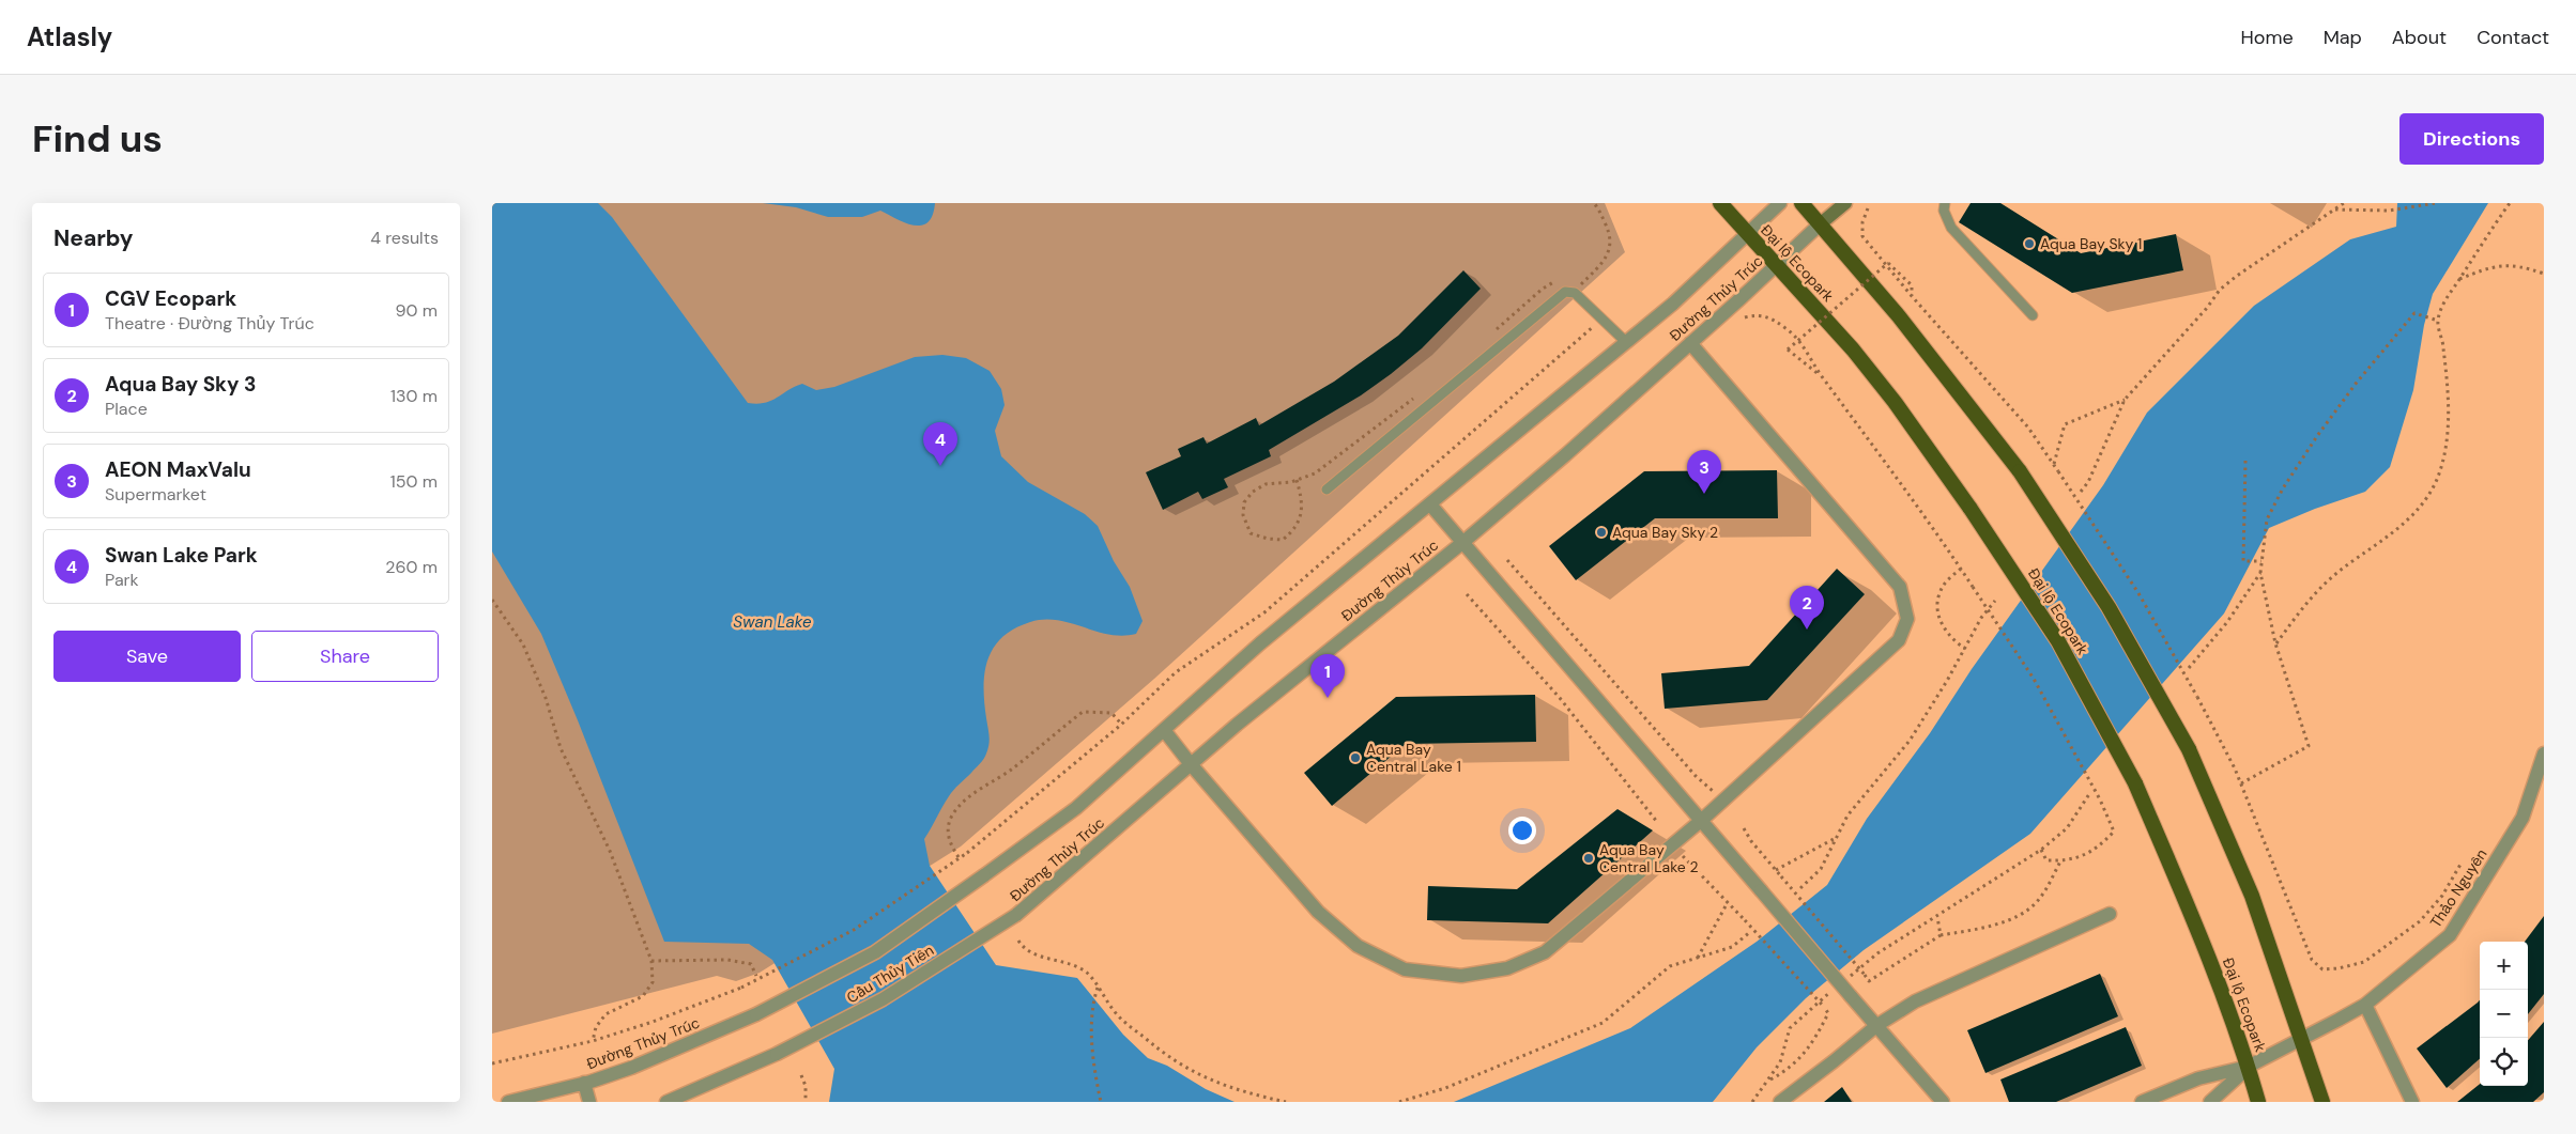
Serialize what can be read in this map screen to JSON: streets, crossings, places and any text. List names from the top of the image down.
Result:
{
  "streets": {
    "highway": ["Đại lộ Ecopark"],
    "street": ["Đường Thủy Trúc", "Thảo Nguyên", "Cầu Thủy Tiên"]
  },
  "crossings": [
    ["Đại lộ Ecopark", "Đường Thủy Trúc"],
    ["Đại lộ Ecopark", "Thảo Nguyên"],
    ["Đường Thủy Trúc", "Cầu Thủy Tiên"]
  ],
  "water": ["Swan Lake"],
  "places": [
    "Aqua Bay Sky 1",
    "Aqua Bay Sky 2",
    "Aqua Bay Central Lake 1",
    "Aqua Bay Central Lake 2"
  ],
  "page": {
    "header": "Atlasly",
    "nav": [
      "Home",
      "Map",
      "About",
      "Contact"
    ],
    "buttons": [
      "Directions",
      ["Save", "Share"]
    ],
    "title": "Find us",
    "heading": ["Nearby", "4 results"],
    "list": [
      {
        "mark": "1",
        "name": "CGV Ecopark",
        "note": "Theatre · Đường Thủy Trúc",
        "value": "90 m"
      },
      {
        "mark": "2",
        "name": "Aqua Bay Sky 3",
        "note": "Place",
        "value": "130 m"
      },
      {
        "mark": "3",
        "name": "AEON MaxValu",
        "note": "Supermarket",
        "value": "150 m"
      },
      {
        "mark": "4",
        "name": "Swan Lake Park",
        "note": "Park",
        "value": "260 m"
      }
    ],
    "pins": [
      "4",
      "3",
      "2",
      "1"
    ],
    "map_buttons": ["+", "−"]
  }
}
